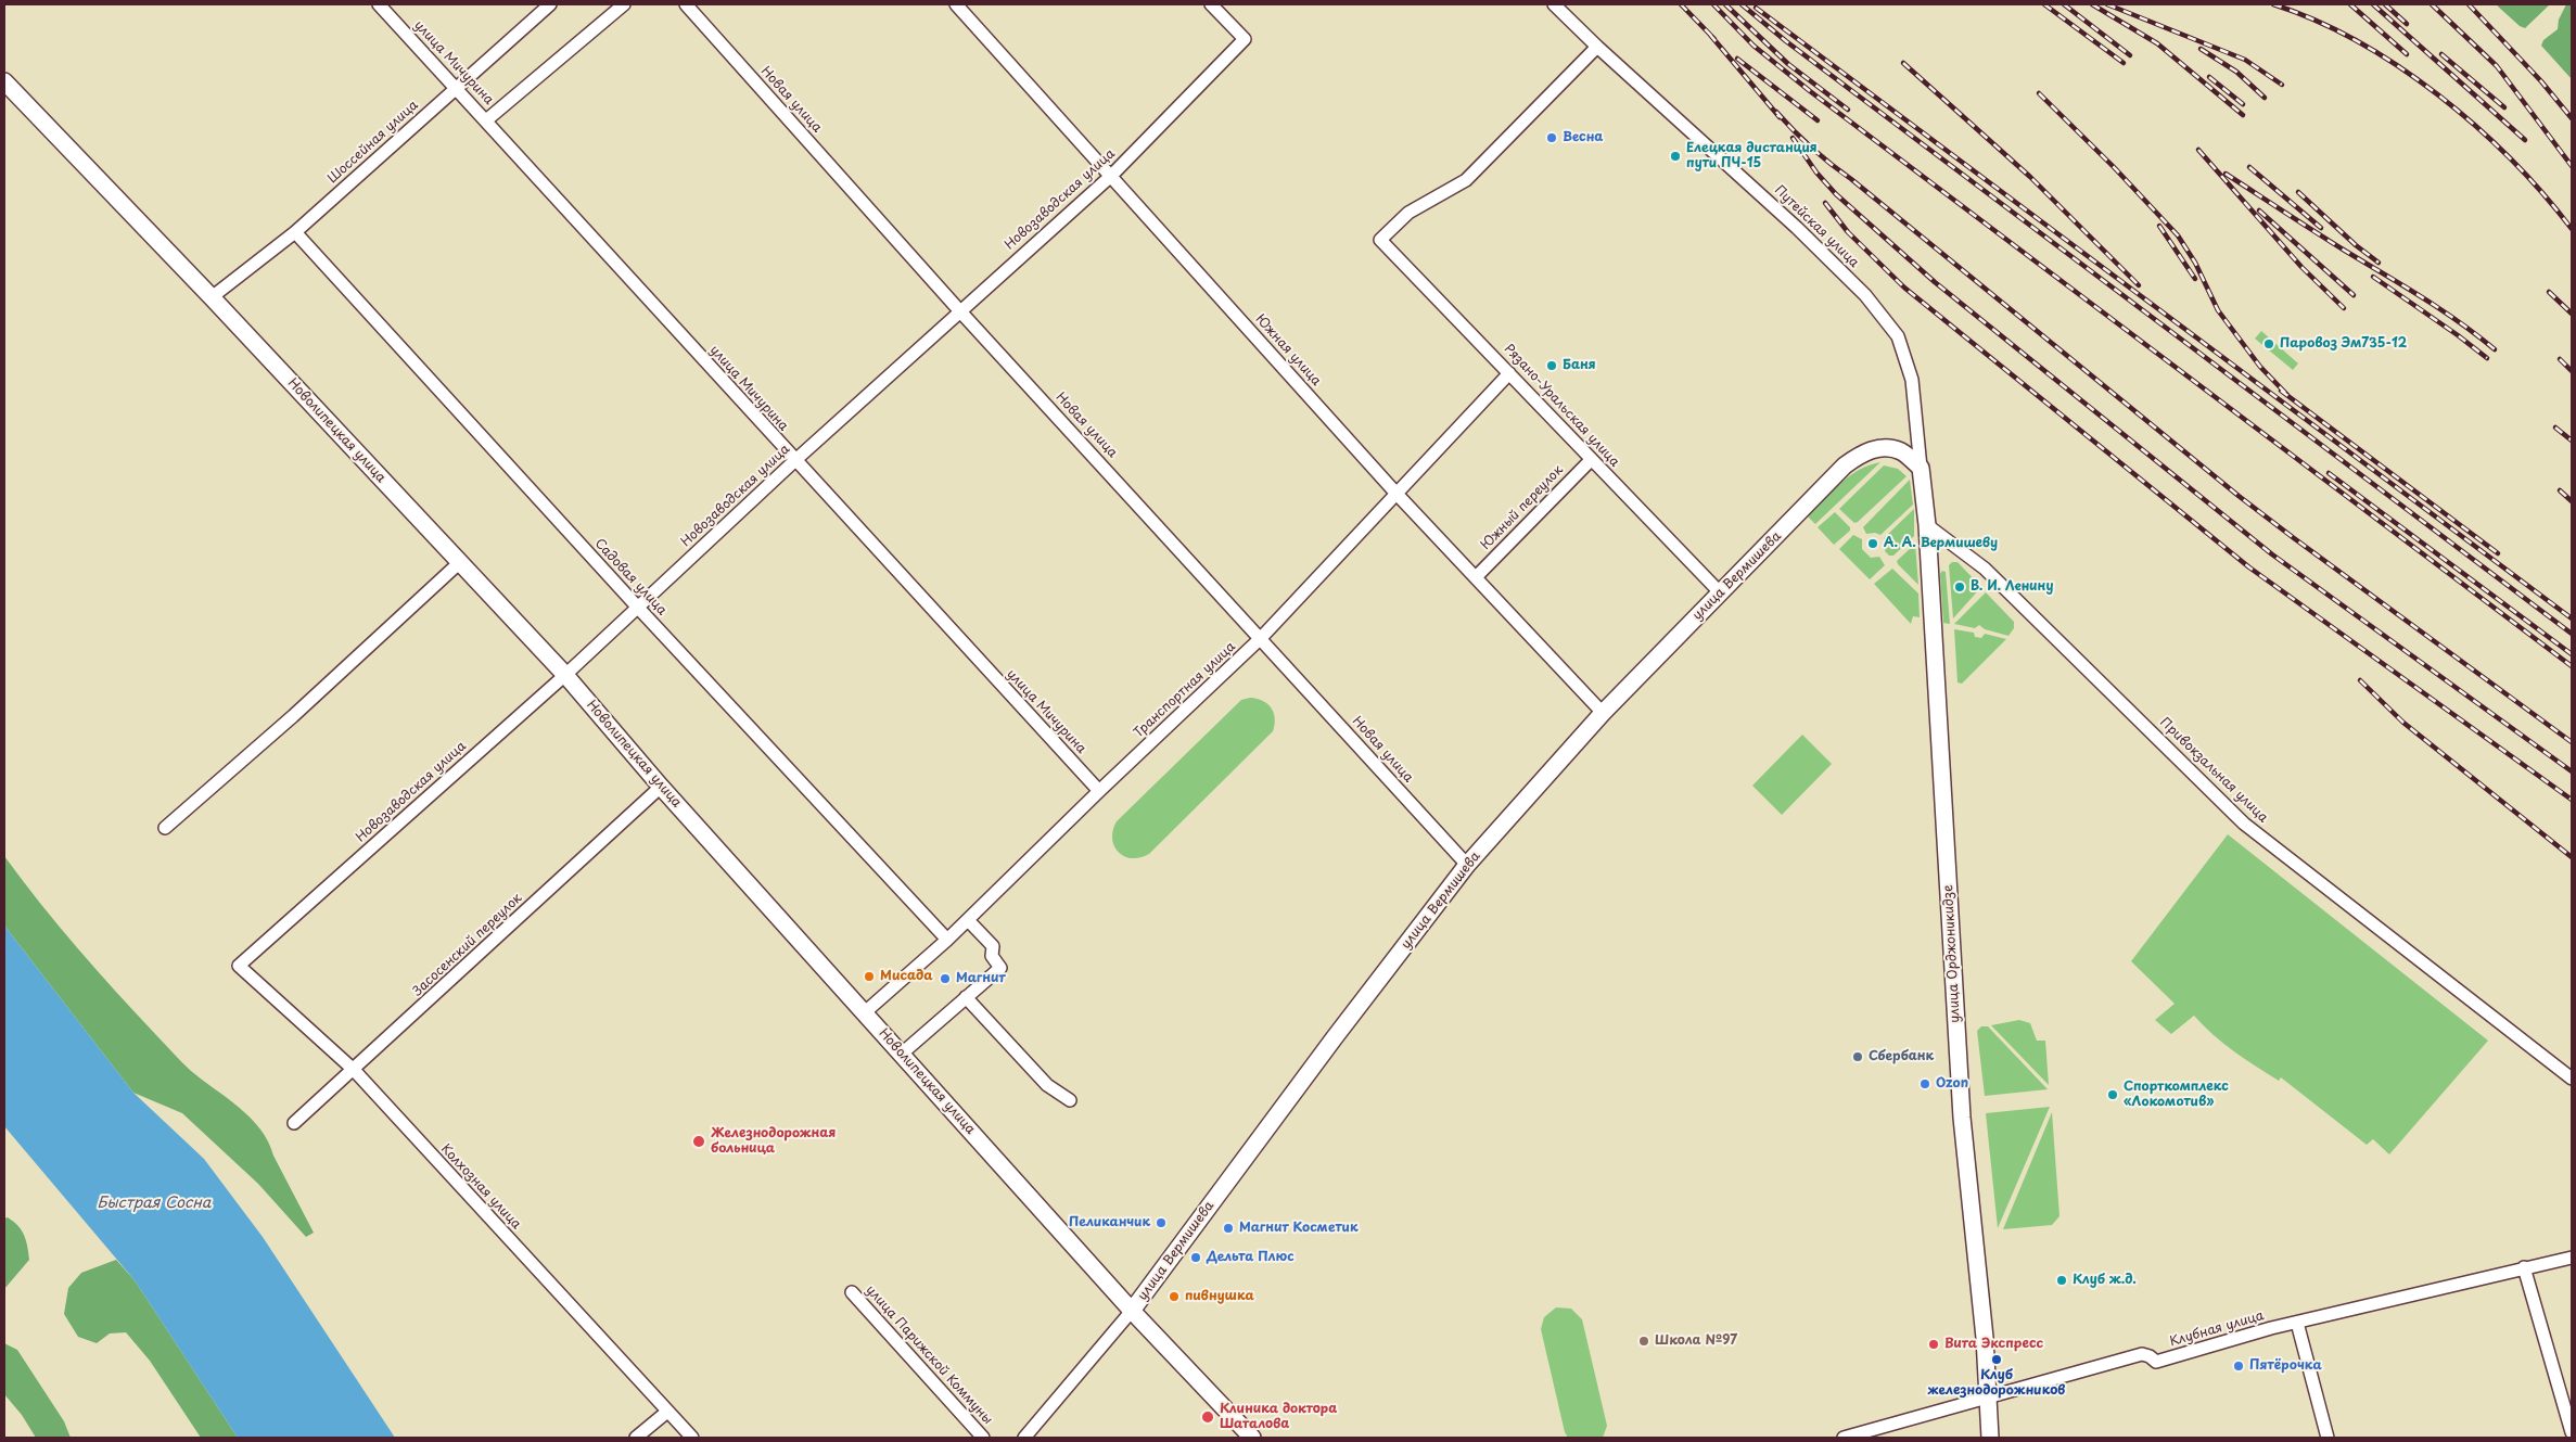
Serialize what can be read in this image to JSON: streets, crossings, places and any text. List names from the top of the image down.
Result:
{
  "streets": {
    "street": [
      "улица Мичурина",
      "Новая улица",
      "Шоссейная улица",
      "Новозаводская улица",
      "Путейская улица",
      "Южная улица",
      "Рязано-Уральская улица",
      "Новолипецкая улица",
      "Южный переулок",
      "улица Вермишева",
      "Садовая улица",
      "Транспортная улица",
      "Привокзальная улица",
      "Засосенский переулок",
      "улица Орджоникидзе",
      "Колхозная улица",
      "Клубная улица",
      "улица Парижской Коммуны"
    ]
  },
  "crossings": [
    ["улица Мичурина", "Шоссейная улица"],
    ["улица Мичурина", "Новозаводская улица"],
    ["улица Мичурина", "Транспортная улица"],
    ["Новая улица", "Новозаводская улица"],
    ["Новая улица", "улица Вермишева"],
    ["Новая улица", "Транспортная улица"],
    ["Шоссейная улица", "Новолипецкая улица"],
    ["Шоссейная улица", "Садовая улица"],
    ["Новозаводская улица", "Южная улица"],
    ["Новозаводская улица", "Новолипецкая улица"],
    ["Новозаводская улица", "Садовая улица"],
    ["Новозаводская улица", "Колхозная улица"],
    ["Путейская улица", "Рязано-Уральская улица"],
    ["Путейская улица", "улица Вермишева"],
    ["Путейская улица", "улица Орджоникидзе"],
    ["Южная улица", "Южный переулок"],
    ["Южная улица", "улица Вермишева"],
    ["Южная улица", "Транспортная улица"],
    ["Рязано-Уральская улица", "Южный переулок"],
    ["Рязано-Уральская улица", "улица Вермишева"],
    ["Рязано-Уральская улица", "Транспортная улица"],
    ["Новолипецкая улица", "улица Вермишева"],
    ["Новолипецкая улица", "Транспортная улица"],
    ["Новолипецкая улица", "Засосенский переулок"],
    ["улица Вермишева", "улица Орджоникидзе"],
    ["Садовая улица", "Транспортная улица"],
    ["Привокзальная улица", "улица Орджоникидзе"],
    ["Засосенский переулок", "Колхозная улица"],
    ["улица Орджоникидзе", "Клубная улица"]
  ],
  "water": ["Быстрая Сосна"],
  "places": [
    "Весна",
    "Елецкая дистанция пути ПЧ-15",
    "Паровоз Эм735-12",
    "Баня",
    "А. А. Вермишеву",
    "В. И. Ленину",
    "Мисада",
    "Магнит",
    "Сбербанк",
    "Ozon",
    "Спорткомплекс «Локомотив»",
    "Железнодорожная больница",
    "Пеликанчик",
    "Магнит Косметик",
    "Дельта Плюс",
    "Клуб ж.д.",
    "пивнушка",
    "Школа №97",
    "Вита Экспресс",
    "Клуб железнодорожников",
    "Пятёрочка",
    "Клиника доктора Шаталова"
  ]
}
